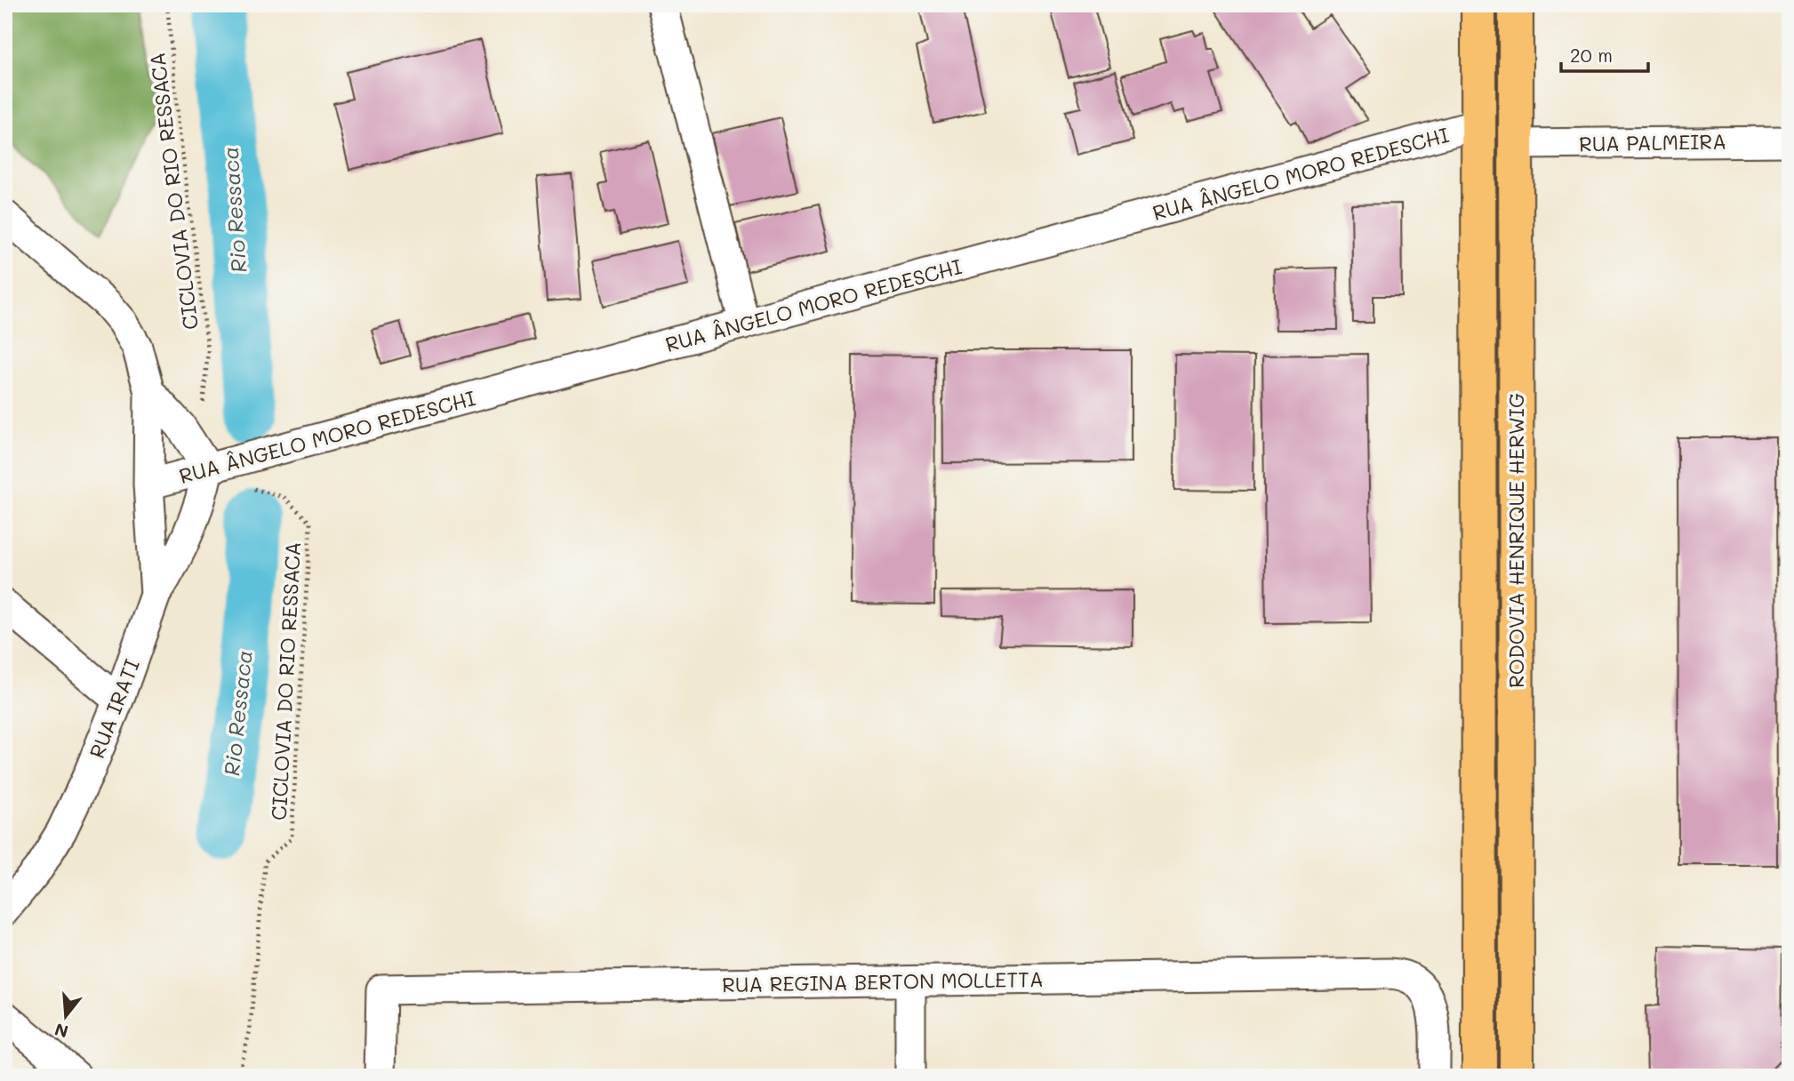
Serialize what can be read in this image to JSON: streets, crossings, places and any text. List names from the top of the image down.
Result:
{
  "streets": {
    "highway": ["RODOVIA HENRIQUE HERWIG"],
    "street": [
      "RUA PALMEIRA",
      "RUA ÂNGELO MORO REDESCHI",
      "RUA IRATI",
      "RUA REGINA BERTON MOLLETTA"
    ],
    "path": ["CICLOVIA DO RIO RESSACA"]
  },
  "crossings": [
    ["RUA PALMEIRA", "RODOVIA HENRIQUE HERWIG"],
    ["RUA ÂNGELO MORO REDESCHI", "CICLOVIA DO RIO RESSACA"],
    ["RUA ÂNGELO MORO REDESCHI", "RODOVIA HENRIQUE HERWIG"],
    ["RUA ÂNGELO MORO REDESCHI", "RUA IRATI"]
  ],
  "water": ["Rio Ressaca"],
  "scale_bar": "20 m",
  "north": "bottom"
}
